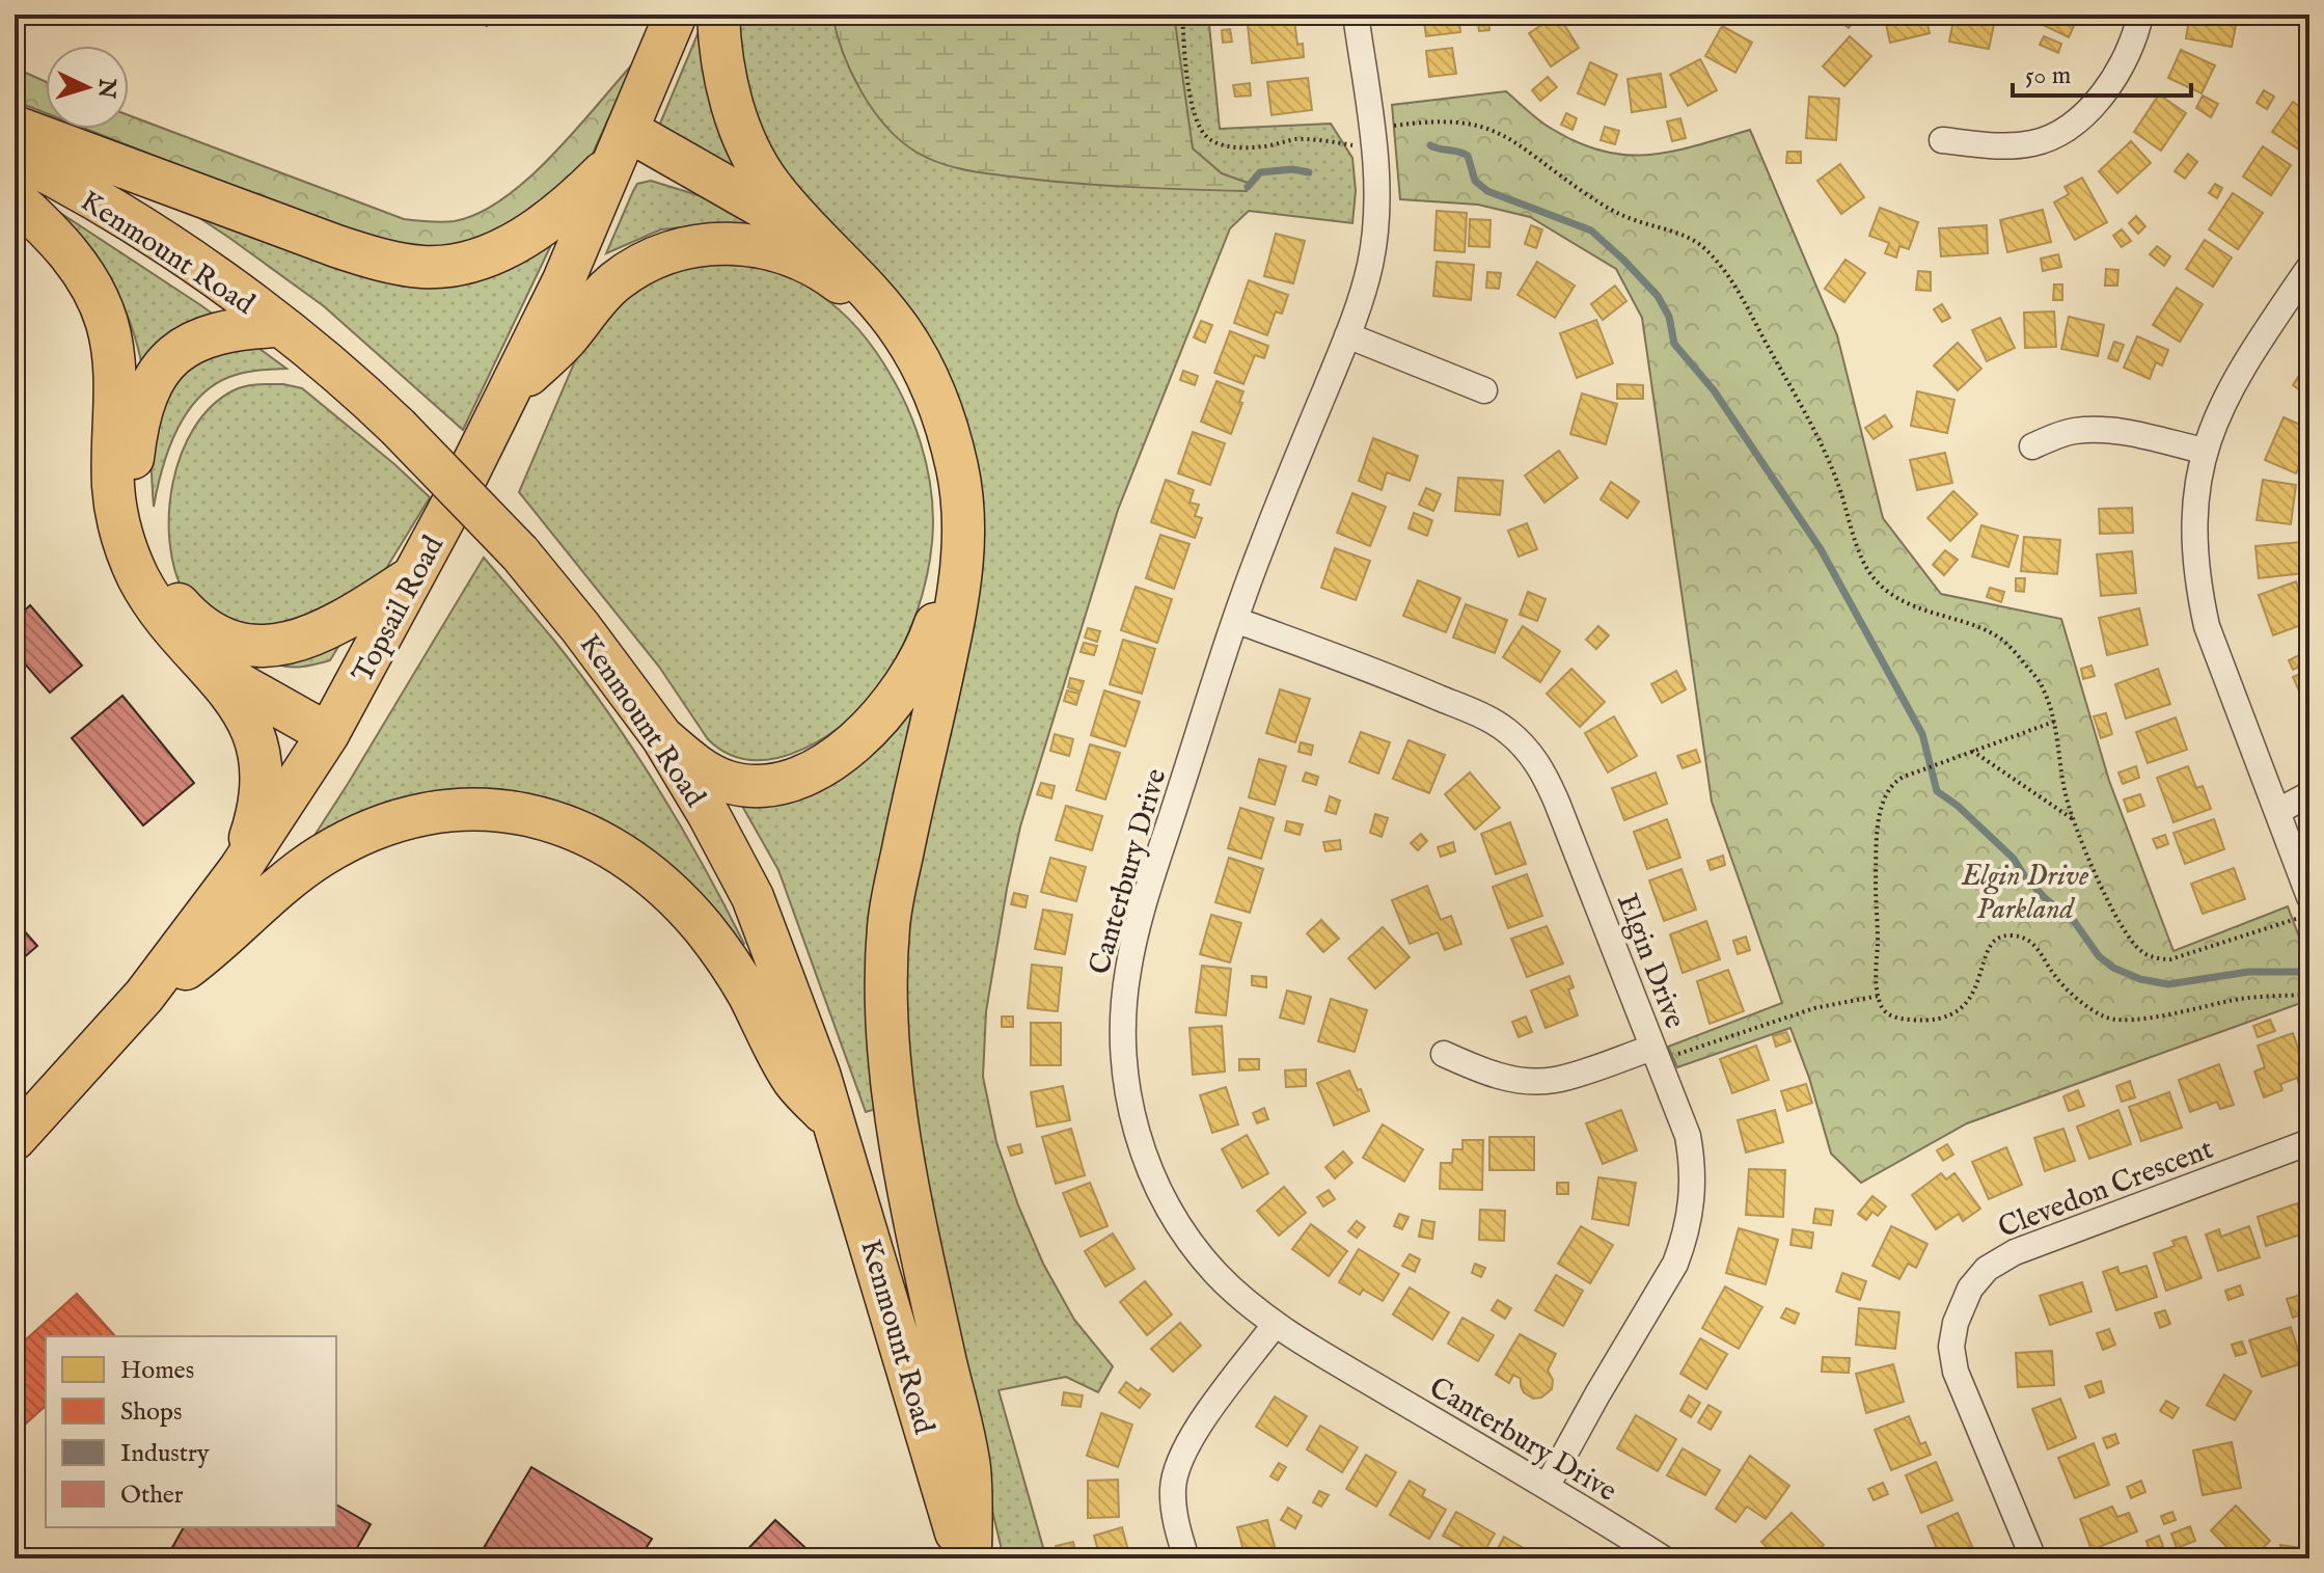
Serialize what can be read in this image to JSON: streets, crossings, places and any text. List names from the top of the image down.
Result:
{
  "streets": {
    "main road": ["Kenmount Road", "Topsail Road"],
    "street": ["Canterbury Drive", "Elgin Drive", "Clevedon Crescent"]
  },
  "crossings": [
    ["Canterbury Drive", "Elgin Drive"]
  ],
  "parks": ["Elgin Drive Parkland"],
  "legend": [
    "Homes",
    "Shops",
    "Industry",
    "Other"
  ],
  "scale_bar": "50 m",
  "north": "right"
}
